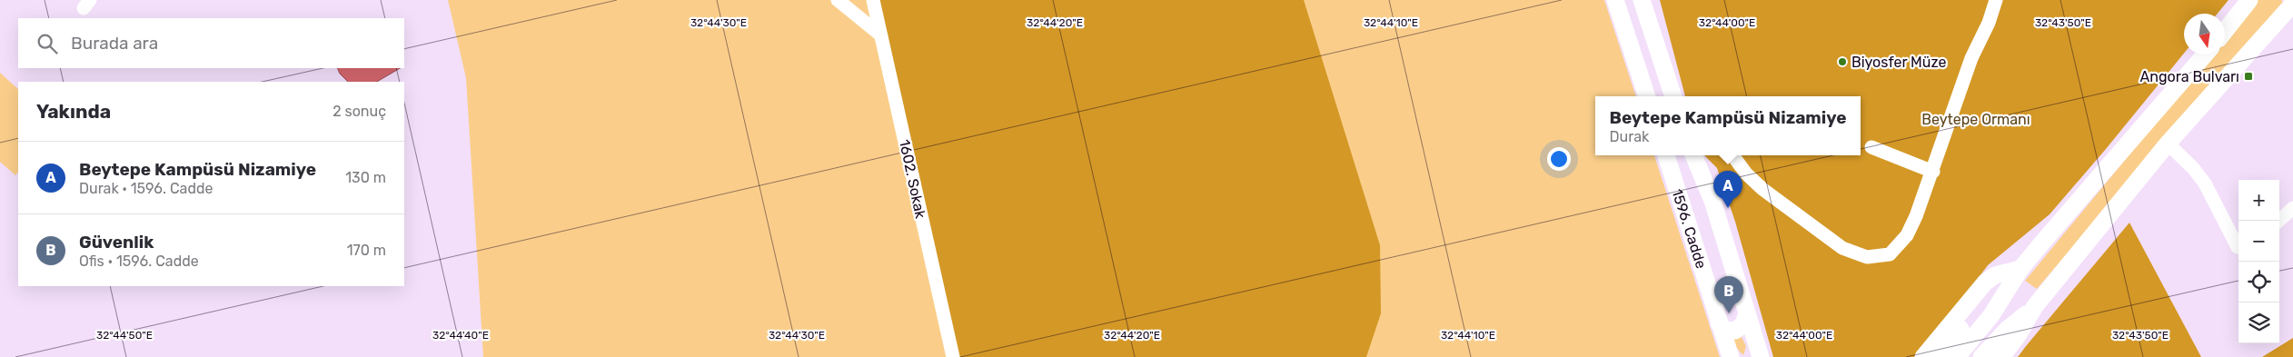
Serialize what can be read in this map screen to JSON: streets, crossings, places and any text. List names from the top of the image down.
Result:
{
  "streets": {
    "main road": ["1596. Cadde"],
    "street": ["1602. Sokak"]
  },
  "parks": ["Beytepe Ormanı"],
  "places": {
    "other": ["Biyosfer Müze"],
    "transit": ["Angora Bulvarı"]
  },
  "north": "bottom",
  "page": {
    "search": "Burada ara",
    "heading": ["Yakında", "2 sonuç"],
    "popup": ["Beytepe Kampüsü Nizamiye", "Durak"],
    "list": [
      {
        "mark": "A",
        "name": "Beytepe Kampüsü Nizamiye",
        "note": "Durak · 1596. Cadde",
        "value": "130 m"
      },
      {
        "mark": "B",
        "name": "Güvenlik",
        "note": "Ofis · 1596. Cadde",
        "value": "170 m"
      }
    ],
    "pins": ["A", "B"],
    "map_buttons": ["+", "−"]
  },
  "coordinates": [
    "32°44'30\"E",
    "32°44'20\"E",
    "32°44'10\"E",
    "32°44'00\"E",
    "32°43'50\"E",
    "32°44'50\"E",
    "32°44'40\"E"
  ]
}
